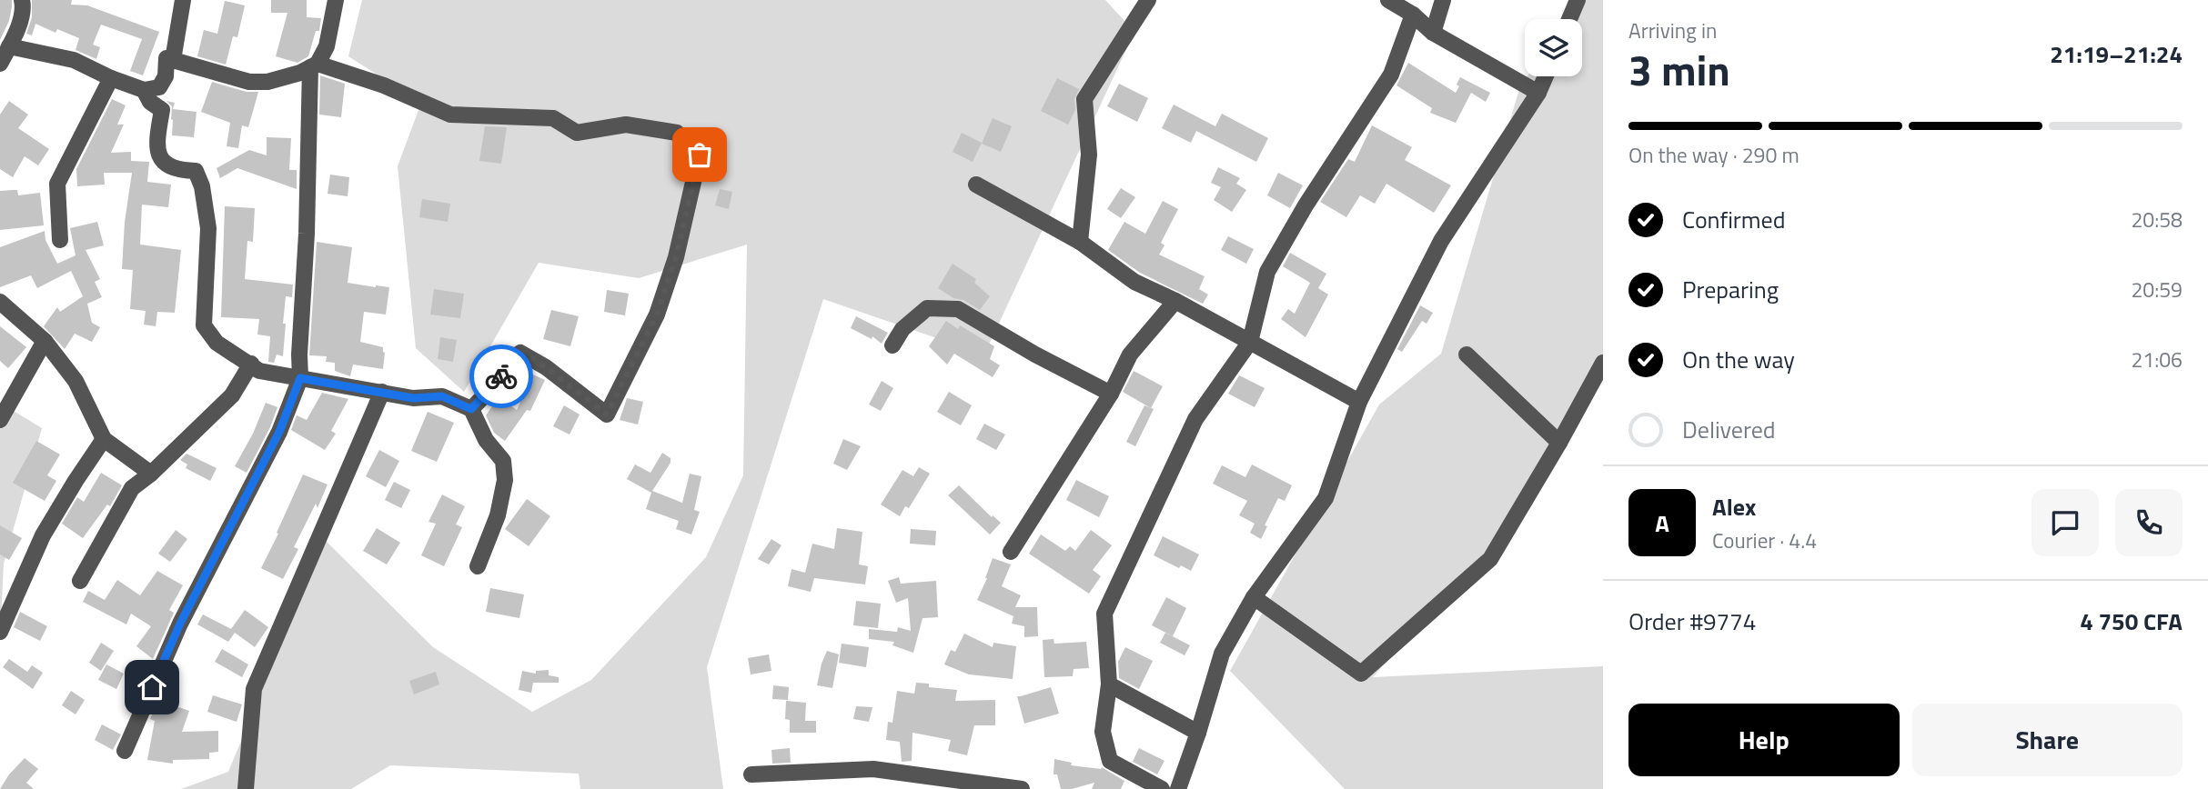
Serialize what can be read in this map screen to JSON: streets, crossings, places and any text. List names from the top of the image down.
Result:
{
  "page": {
    "heading": ["3 min", "Arriving in", "21:19–21:24"],
    "panel": [
      "Alex",
      "Courier · 4.4",
      "Order #9774",
      "4 750 CFA"
    ],
    "bar": "On the way · 290 m",
    "list": [
      ["Confirmed", "20:58"],
      ["Preparing", "20:59"],
      ["On the way", "21:06"],
      "Delivered"
    ],
    "round": "A",
    "buttons": ["Help", "Share"]
  }
}
